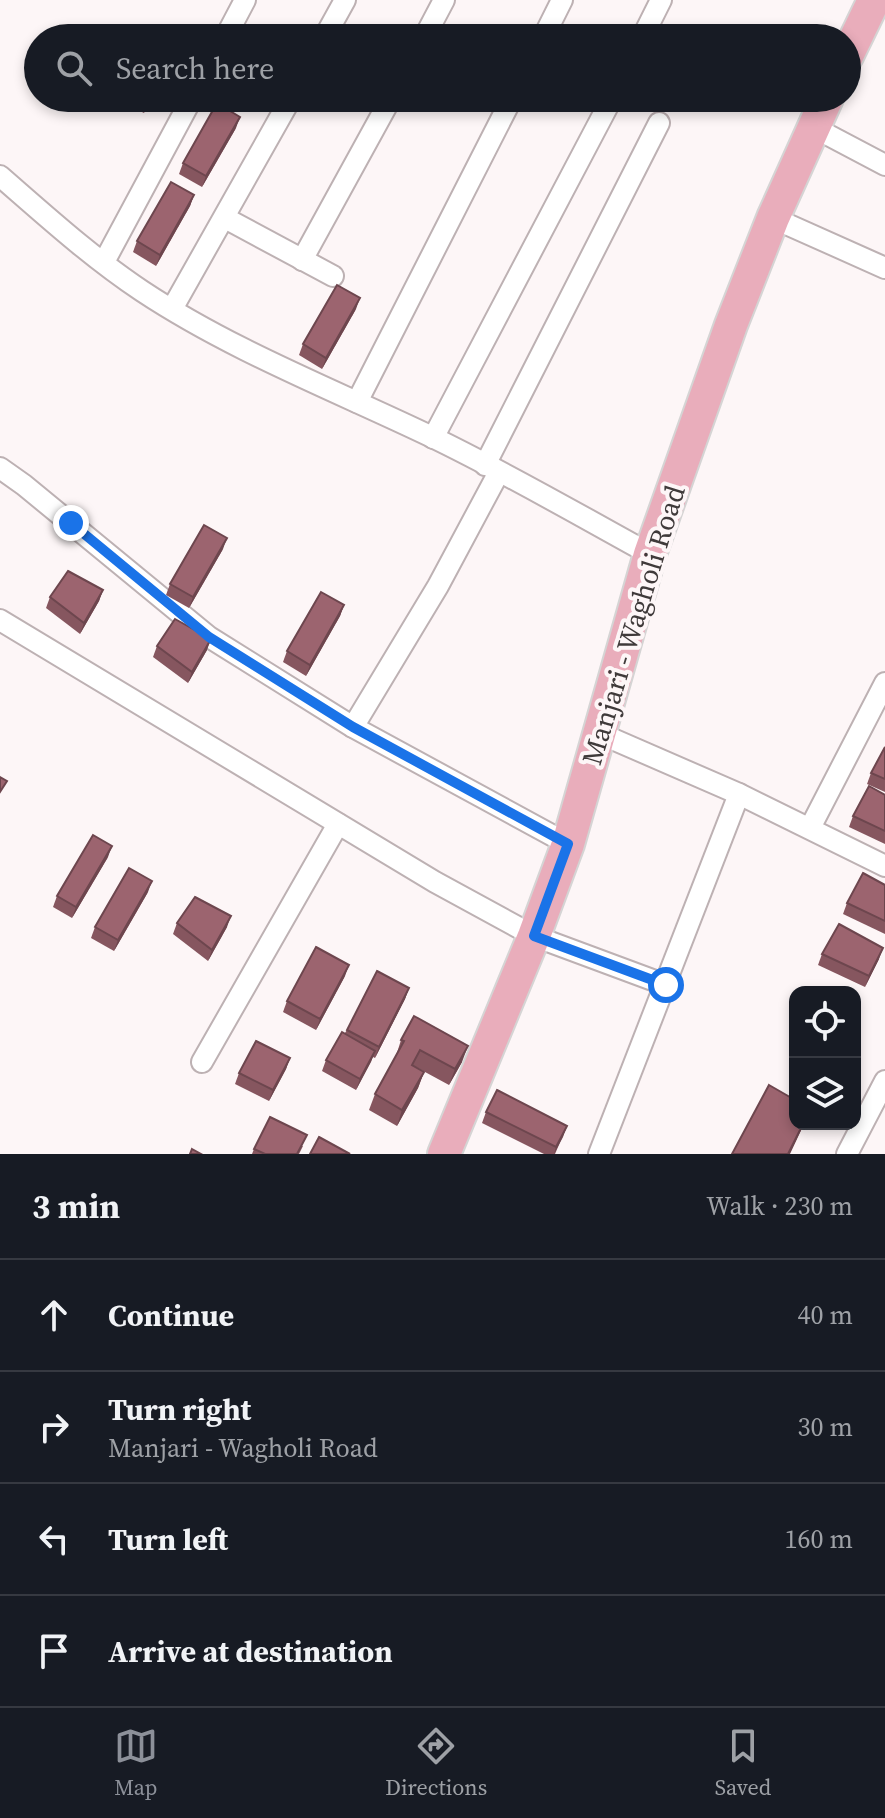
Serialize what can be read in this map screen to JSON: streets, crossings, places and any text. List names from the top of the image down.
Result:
{
  "streets": {
    "main road": ["Manjari - Wagholi Road"]
  },
  "page": {
    "search": "Search here",
    "heading": ["3 min", "Walk · 230 m"],
    "list": [
      ["Continue", "40 m"],
      ["Turn right", "Manjari - Wagholi Road", "30 m"],
      ["Turn left", "160 m"],
      "Arrive at destination"
    ],
    "nav": ["Map", "Directions", "Saved"]
  }
}
